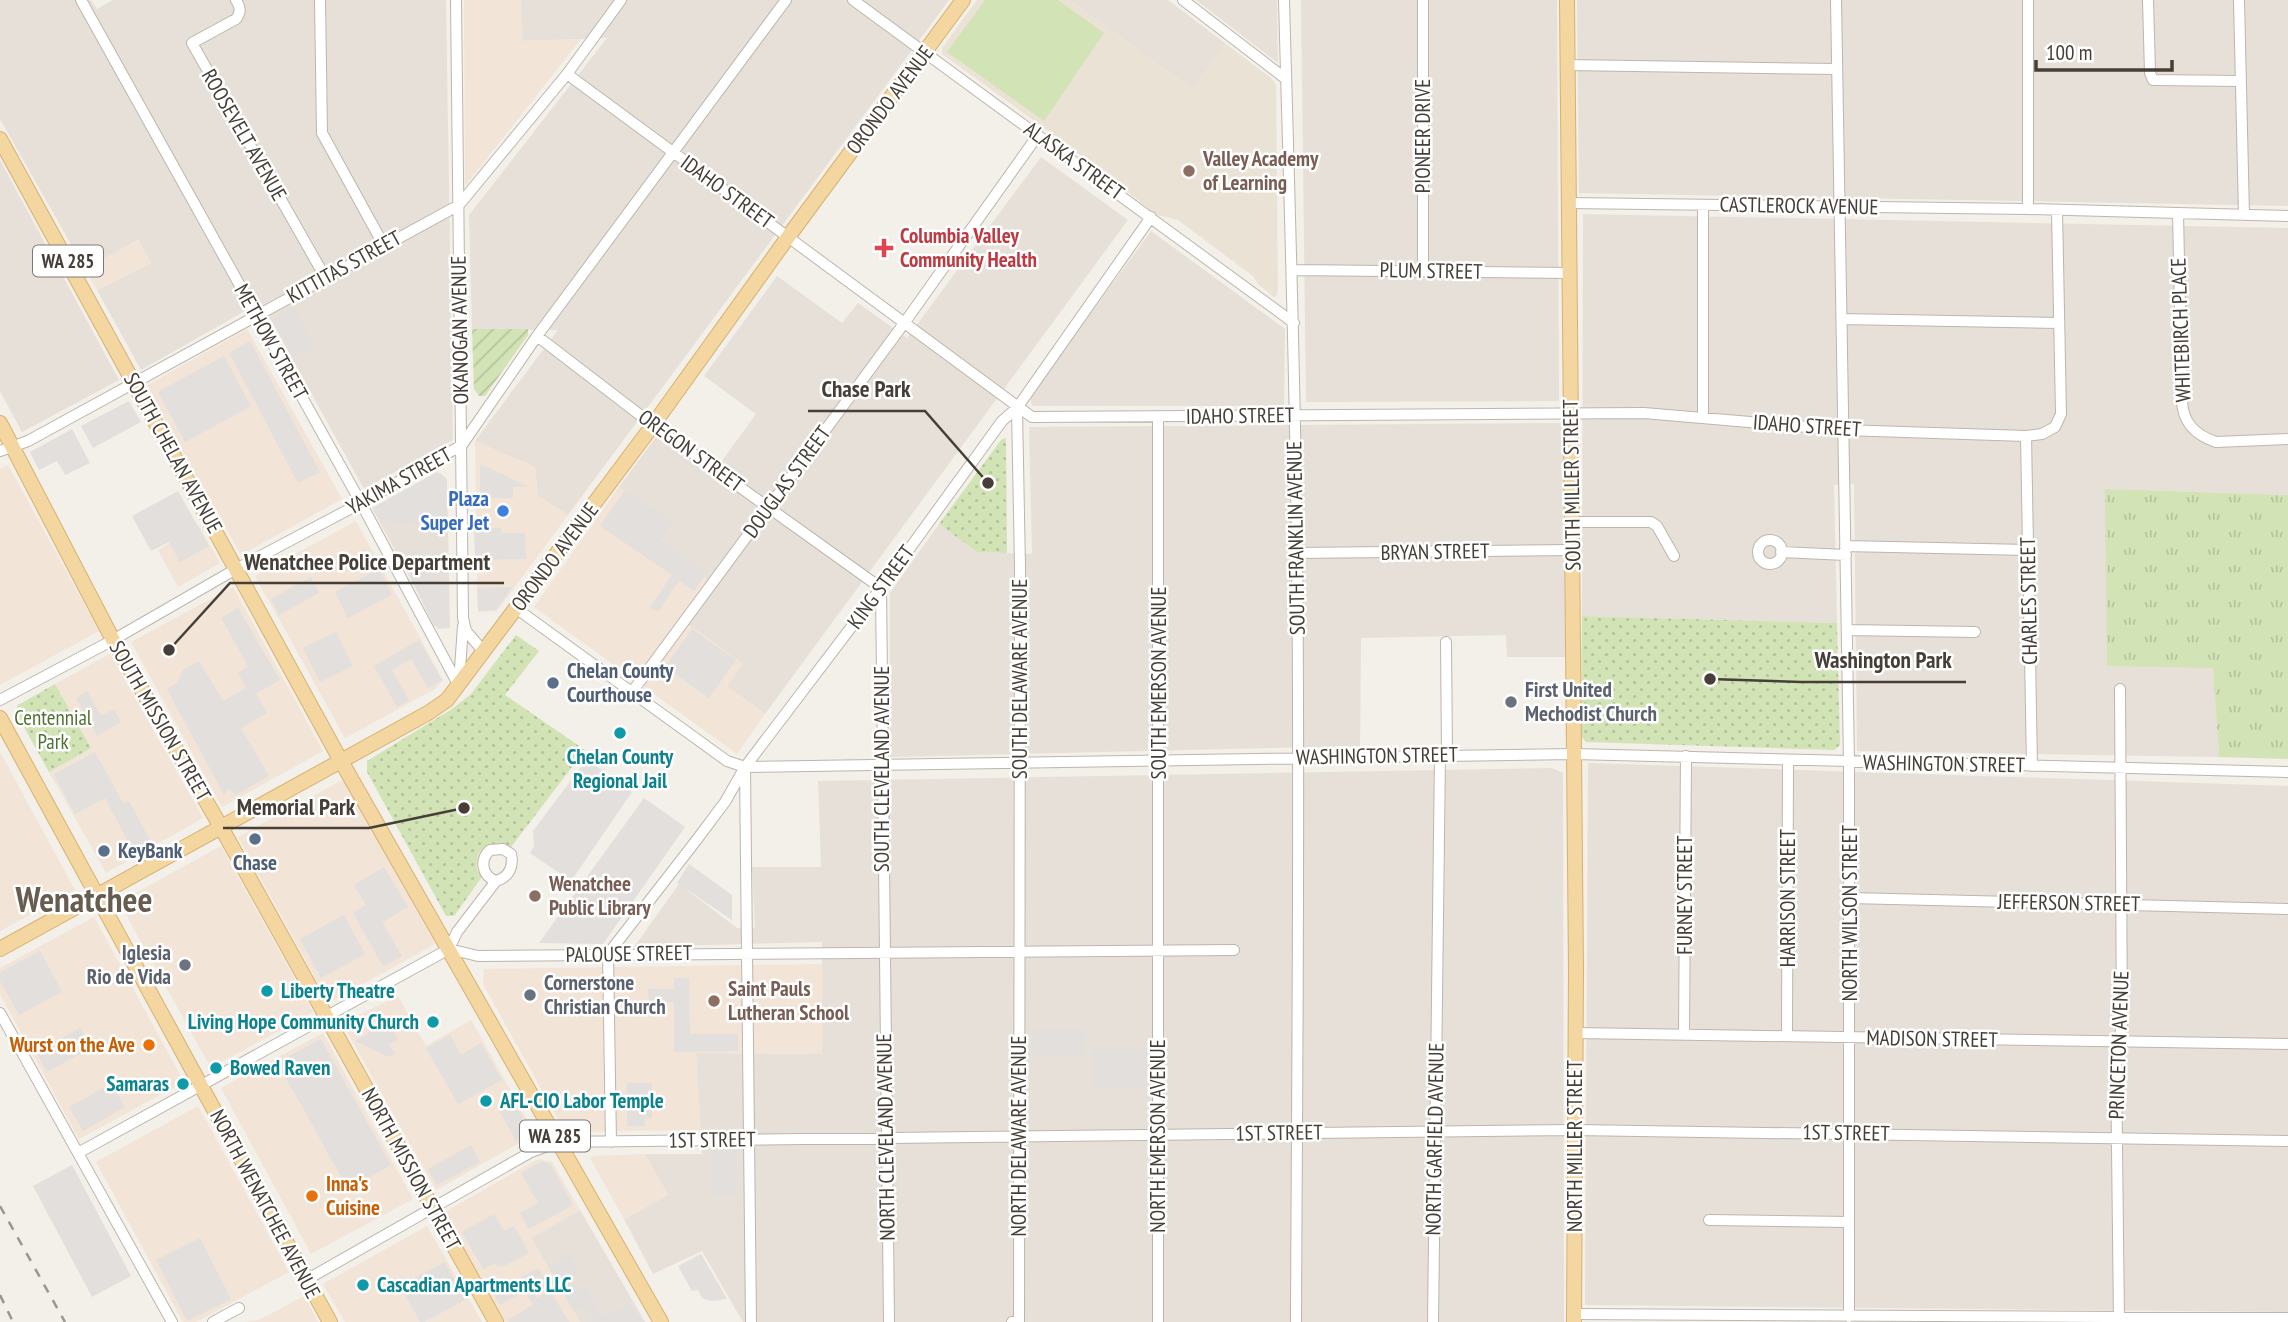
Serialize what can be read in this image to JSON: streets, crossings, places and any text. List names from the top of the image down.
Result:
{
  "streets": {
    "main road": [
      "ORONDO AVENUE",
      "WA 285",
      "SOUTH CHELAN AVENUE",
      "SOUTH MILLER STREET",
      "SOUTH MISSION STREET",
      "NORTH MILLER STREET",
      "NORTH MISSION STREET",
      "NORTH WENATCHEE AVENUE"
    ],
    "street": [
      "ROOSEVELT AVENUE",
      "PIONEER DRIVE",
      "ALASKA STREET",
      "IDAHO STREET",
      "CASTLEROCK AVENUE",
      "KITTITAS STREET",
      "PLUM STREET",
      "OKANOGAN AVENUE",
      "WHITEBIRCH PLACE",
      "METHOW STREET",
      "OREGON STREET",
      "YAKIMA STREET",
      "DOUGLAS STREET",
      "SOUTH FRANKLIN AVENUE",
      "BRYAN STREET",
      "KING STREET",
      "CHARLES STREET",
      "SOUTH DELAWARE AVENUE",
      "SOUTH EMERSON AVENUE",
      "WASHINGTON STREET",
      "SOUTH CLEVELAND AVENUE",
      "FURNEY STREET",
      "HARRISON STREET",
      "JEFFERSON STREET",
      "NORTH WILSON STREET",
      "PALOUSE STREET",
      "MADISON STREET",
      "PRINCETON AVENUE",
      "1ST STREET",
      "NORTH DELAWARE AVENUE",
      "NORTH EMERSON AVENUE",
      "NORTH CLEVELAND AVENUE",
      "NORTH GARFIELD AVENUE"
    ]
  },
  "crossings": [
    ["ORONDO AVENUE", "ALASKA STREET"],
    ["ORONDO AVENUE", "IDAHO STREET"],
    ["ORONDO AVENUE", "OKANOGAN AVENUE"],
    ["ORONDO AVENUE", "METHOW STREET"],
    ["ORONDO AVENUE", "OREGON STREET"],
    ["ORONDO AVENUE", "SOUTH CHELAN AVENUE"],
    ["ORONDO AVENUE", "SOUTH MISSION STREET"],
    ["ORONDO AVENUE", "WASHINGTON STREET"],
    ["ORONDO AVENUE", "NORTH WENATCHEE AVENUE"],
    ["ROOSEVELT AVENUE", "KITTITAS STREET"],
    ["PIONEER DRIVE", "PLUM STREET"],
    ["ALASKA STREET", "DOUGLAS STREET"],
    ["ALASKA STREET", "SOUTH FRANKLIN AVENUE"],
    ["ALASKA STREET", "KING STREET"],
    ["IDAHO STREET", "KITTITAS STREET"],
    ["IDAHO STREET", "YAKIMA STREET"],
    ["IDAHO STREET", "DOUGLAS STREET"],
    ["IDAHO STREET", "SOUTH MILLER STREET"],
    ["IDAHO STREET", "SOUTH FRANKLIN AVENUE"],
    ["IDAHO STREET", "KING STREET"],
    ["IDAHO STREET", "CHARLES STREET"],
    ["IDAHO STREET", "SOUTH DELAWARE AVENUE"],
    ["IDAHO STREET", "SOUTH EMERSON AVENUE"],
    ["IDAHO STREET", "NORTH WILSON STREET"],
    ["CASTLEROCK AVENUE", "SOUTH MILLER STREET"],
    ["CASTLEROCK AVENUE", "NORTH WILSON STREET"],
    ["WA 285", "SOUTH CHELAN AVENUE"],
    ["WA 285", "PALOUSE STREET"],
    ["WA 285", "1ST STREET"],
    ["KITTITAS STREET", "OKANOGAN AVENUE"],
    ["KITTITAS STREET", "METHOW STREET"],
    ["KITTITAS STREET", "SOUTH CHELAN AVENUE"],
    ["KITTITAS STREET", "SOUTH MISSION STREET"],
    ["PLUM STREET", "SOUTH MILLER STREET"],
    ["PLUM STREET", "SOUTH FRANKLIN AVENUE"],
    ["OKANOGAN AVENUE", "YAKIMA STREET"],
    ["METHOW STREET", "YAKIMA STREET"],
    ["OREGON STREET", "YAKIMA STREET"],
    ["OREGON STREET", "DOUGLAS STREET"],
    ["OREGON STREET", "KING STREET"],
    ["OREGON STREET", "SOUTH CLEVELAND AVENUE"],
    ["SOUTH CHELAN AVENUE", "YAKIMA STREET"],
    ["SOUTH CHELAN AVENUE", "PALOUSE STREET"],
    ["YAKIMA STREET", "SOUTH MISSION STREET"],
    ["DOUGLAS STREET", "WASHINGTON STREET"],
    ["SOUTH MILLER STREET", "BRYAN STREET"],
    ["SOUTH MILLER STREET", "WASHINGTON STREET"],
    ["SOUTH MILLER STREET", "NORTH MILLER STREET"],
    ["SOUTH FRANKLIN AVENUE", "BRYAN STREET"],
    ["SOUTH FRANKLIN AVENUE", "WASHINGTON STREET"],
    ["SOUTH FRANKLIN AVENUE", "1ST STREET"],
    ["KING STREET", "SOUTH DELAWARE AVENUE"],
    ["KING STREET", "WASHINGTON STREET"],
    ["KING STREET", "SOUTH CLEVELAND AVENUE"],
    ["KING STREET", "PALOUSE STREET"],
    ["CHARLES STREET", "WASHINGTON STREET"],
    ["SOUTH DELAWARE AVENUE", "WASHINGTON STREET"],
    ["SOUTH DELAWARE AVENUE", "PALOUSE STREET"],
    ["SOUTH DELAWARE AVENUE", "NORTH DELAWARE AVENUE"],
    ["SOUTH EMERSON AVENUE", "WASHINGTON STREET"],
    ["SOUTH EMERSON AVENUE", "PALOUSE STREET"],
    ["SOUTH EMERSON AVENUE", "NORTH EMERSON AVENUE"],
    ["SOUTH MISSION STREET", "NORTH MISSION STREET"],
    ["WASHINGTON STREET", "SOUTH CLEVELAND AVENUE"],
    ["WASHINGTON STREET", "FURNEY STREET"],
    ["WASHINGTON STREET", "HARRISON STREET"],
    ["WASHINGTON STREET", "NORTH WILSON STREET"],
    ["WASHINGTON STREET", "PRINCETON AVENUE"],
    ["WASHINGTON STREET", "NORTH GARFIELD AVENUE"],
    ["SOUTH CLEVELAND AVENUE", "PALOUSE STREET"],
    ["SOUTH CLEVELAND AVENUE", "NORTH CLEVELAND AVENUE"],
    ["FURNEY STREET", "MADISON STREET"],
    ["HARRISON STREET", "MADISON STREET"],
    ["JEFFERSON STREET", "NORTH WILSON STREET"],
    ["JEFFERSON STREET", "PRINCETON AVENUE"],
    ["NORTH WILSON STREET", "MADISON STREET"],
    ["NORTH WILSON STREET", "1ST STREET"],
    ["PALOUSE STREET", "NORTH DELAWARE AVENUE"],
    ["PALOUSE STREET", "NORTH EMERSON AVENUE"],
    ["PALOUSE STREET", "NORTH CLEVELAND AVENUE"],
    ["MADISON STREET", "PRINCETON AVENUE"],
    ["MADISON STREET", "NORTH MILLER STREET"],
    ["PRINCETON AVENUE", "1ST STREET"],
    ["1ST STREET", "NORTH DELAWARE AVENUE"],
    ["1ST STREET", "NORTH EMERSON AVENUE"],
    ["1ST STREET", "NORTH CLEVELAND AVENUE"],
    ["1ST STREET", "NORTH GARFIELD AVENUE"],
    ["1ST STREET", "NORTH MILLER STREET"],
    ["1ST STREET", "NORTH MISSION STREET"],
    ["1ST STREET", "NORTH WENATCHEE AVENUE"]
  ],
  "districts": ["Wenatchee"],
  "parks": ["Centennial Park"],
  "places": {
    "other": [
      "Valley Academy of Learning",
      "Chase Park",
      "Plaza Super Jet",
      "Wenatchee Police Department",
      "Washington Park",
      "Chelan County Courthouse",
      "First United Mechodist Church",
      "Chelan County Regional Jail",
      "Memorial Park",
      "Chase",
      "KeyBank",
      "Wenatchee Public Library",
      "Iglesia Rio de Vida",
      "Liberty Theatre",
      "Cornerstone Christian Church",
      "Saint Pauls Lutheran School",
      "Living Hope Community Church",
      "Wurst on the Ave",
      "Bowed Raven",
      "Samaras",
      "AFL-CIO Labor Temple",
      "Inna's Cuisine",
      "Cascadian Apartments LLC"
    ],
    "health": ["Columbia Valley Community Health"]
  },
  "scale_bar": "100 m"
}
